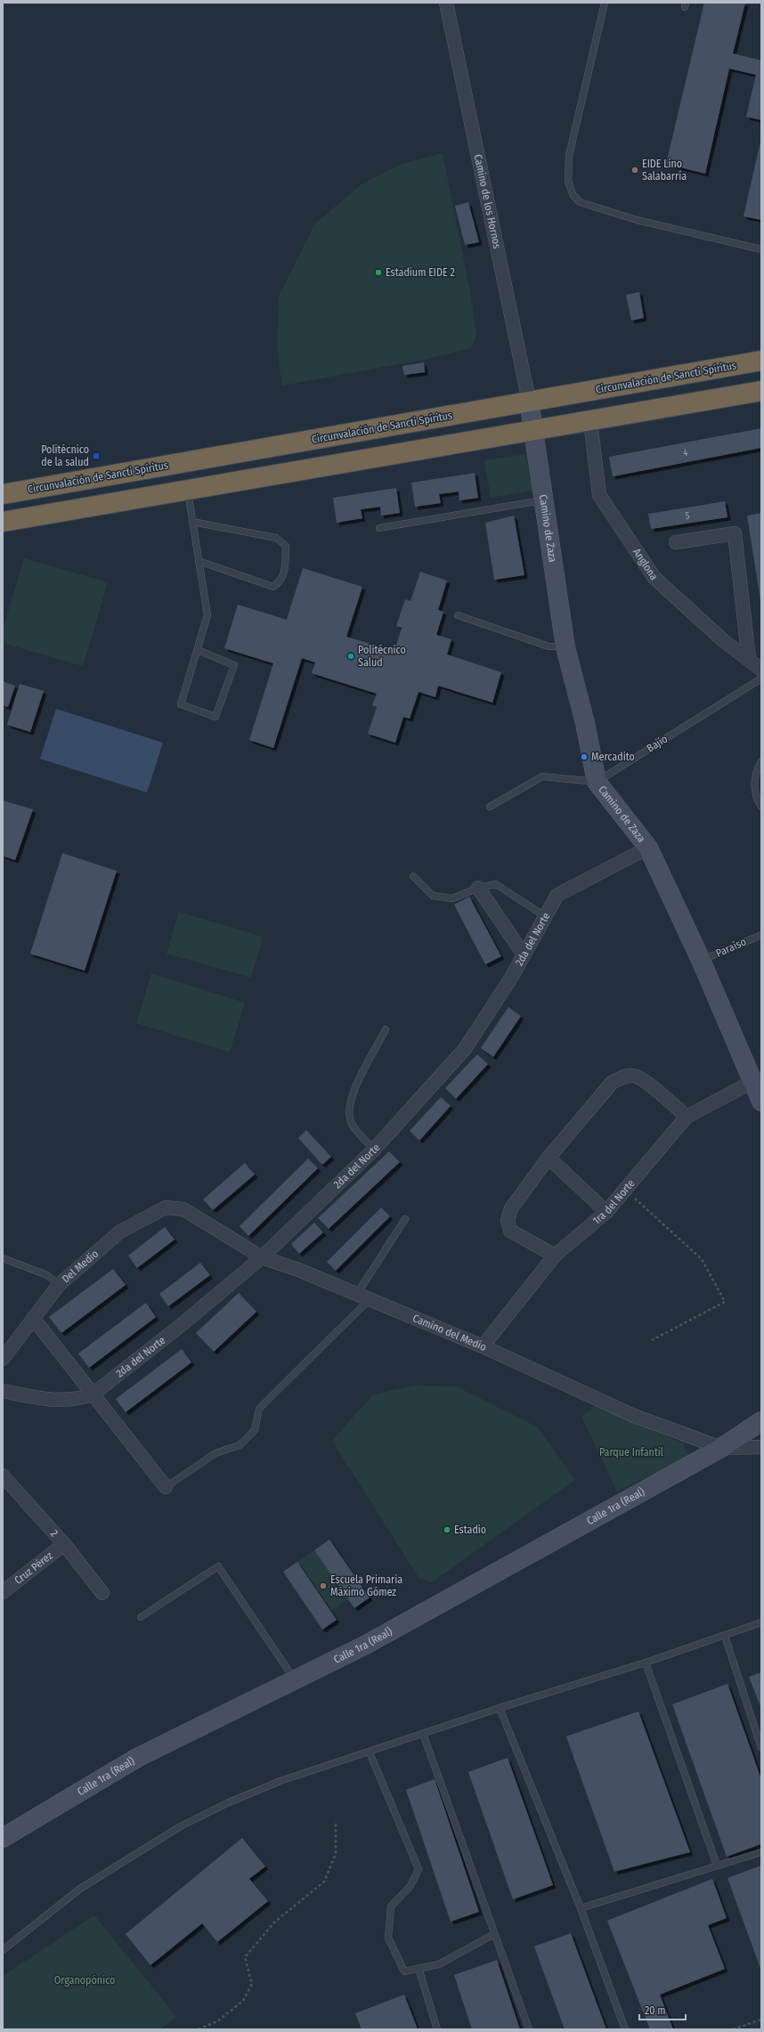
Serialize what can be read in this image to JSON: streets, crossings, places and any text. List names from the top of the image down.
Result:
{
  "streets": {
    "highway": ["Circunvalación de Sancti Spíritus"],
    "street": [
      "Camino de los Hornos",
      "Camino de Zaza",
      "Anglona",
      "2da del Norte",
      "1ra del Norte",
      "Del Medio",
      "Camino del Medio",
      "Calle 1ra (Real)",
      "2",
      "Cruz Pérez"
    ],
    "lane": ["Bajío", "Paraíso"]
  },
  "crossings": [
    ["Camino de los Hornos", "Circunvalación de Sancti Spíritus"],
    ["Camino de los Hornos", "Camino de Zaza"],
    ["Circunvalación de Sancti Spíritus", "Camino de Zaza"],
    ["Camino de Zaza", "Bajío"],
    ["Camino de Zaza", "2da del Norte"],
    ["Camino de Zaza", "Paraíso"],
    ["Camino de Zaza", "1ra del Norte"],
    ["2da del Norte", "Camino del Medio"],
    ["1ra del Norte", "Camino del Medio"],
    ["Del Medio", "Camino del Medio"],
    ["Camino del Medio", "Calle 1ra (Real)"],
    ["2", "Cruz Pérez"]
  ],
  "parks": ["Parque Infantil", "Organopónico"],
  "places": {
    "other": [
      "EIDE Lino Salabarría",
      "Estadium EIDE 2",
      "Politécnico Salud",
      "Mercadito",
      "Estadio",
      "Escuela Primaria Máximo Gómez"
    ],
    "transit": ["Politécnico de la salud"]
  },
  "house_numbers": ["4", "5"],
  "scale_bar": "20 m"
}
